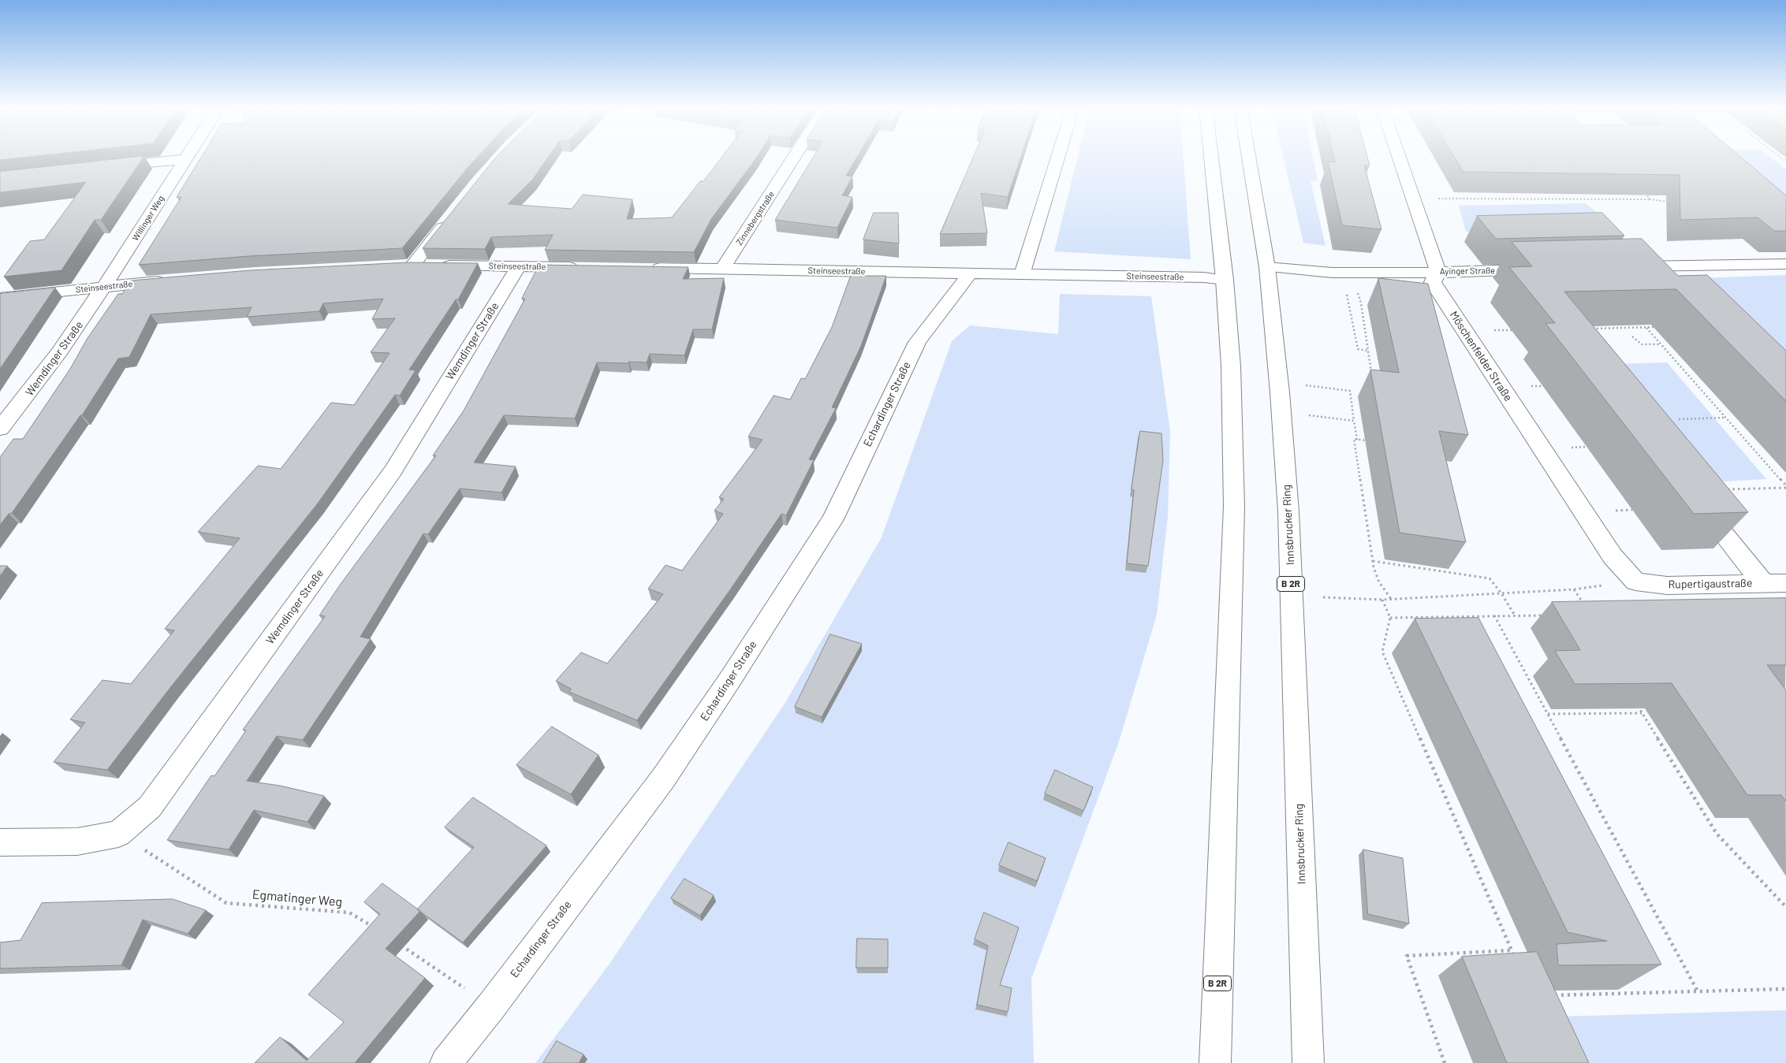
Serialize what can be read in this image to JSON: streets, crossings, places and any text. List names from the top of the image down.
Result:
{
  "streets": {
    "street": [
      "Willinger Weg",
      "Zinnebergstraße",
      "Steinseestraße",
      "Ayinger Straße",
      "Wemdinger Straße",
      "Möschenfelder Straße",
      "Echardinger Straße",
      "Innsbrucker Ring",
      "B 2R",
      "Rupertigaustraße"
    ],
    "path": ["Egmatinger Weg"]
  },
  "crossings": [
    ["Willinger Weg", "Steinseestraße"],
    ["Willinger Weg", "Wemdinger Straße"],
    ["Zinnebergstraße", "Steinseestraße"],
    ["Steinseestraße", "Wemdinger Straße"],
    ["Steinseestraße", "Echardinger Straße"],
    ["Steinseestraße", "B 2R"],
    ["Ayinger Straße", "Möschenfelder Straße"],
    ["Ayinger Straße", "Innsbrucker Ring"],
    ["Wemdinger Straße", "Egmatinger Weg"],
    ["Möschenfelder Straße", "Rupertigaustraße"]
  ]
}
